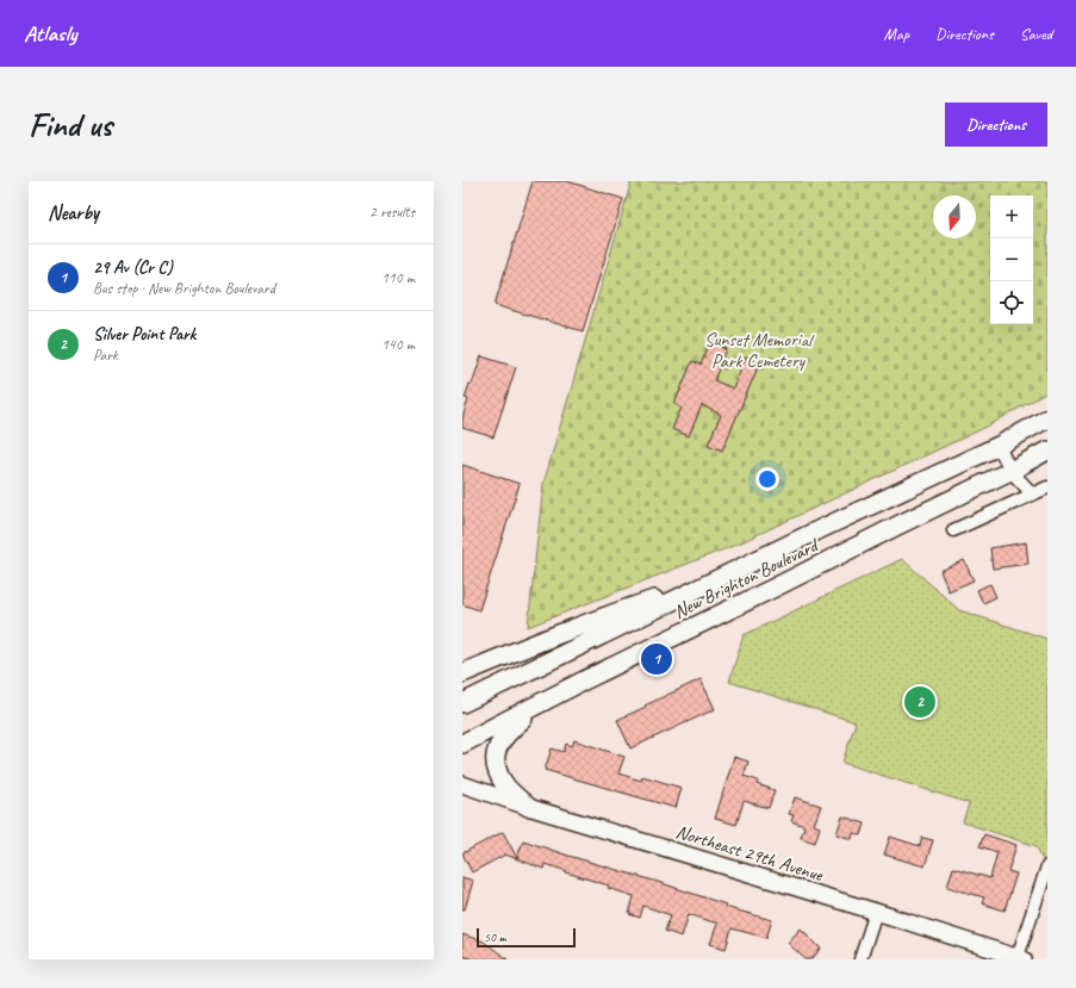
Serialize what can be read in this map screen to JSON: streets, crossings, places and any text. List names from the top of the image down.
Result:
{
  "streets": {
    "main road": ["New Brighton Boulevard"],
    "street": ["Northeast 29th Avenue"]
  },
  "parks": ["Sunset Memorial Park Cemetery"],
  "scale_bar": "50 m",
  "north": "bottom",
  "page": {
    "header": "Atlasly",
    "nav": ["Map", "Directions", "Saved"],
    "buttons": "Directions",
    "title": "Find us",
    "heading": ["Nearby", "2 results"],
    "map_buttons": ["+", "−"],
    "list": [
      {
        "mark": "1",
        "name": "29 Av (Cr C)",
        "note": "Bus stop · New Brighton Boulevard",
        "value": "110 m"
      },
      {
        "mark": "2",
        "name": "Silver Point Park",
        "note": "Park",
        "value": "140 m"
      }
    ],
    "pins": ["1", "2"],
    "scale": "50 m"
  }
}
